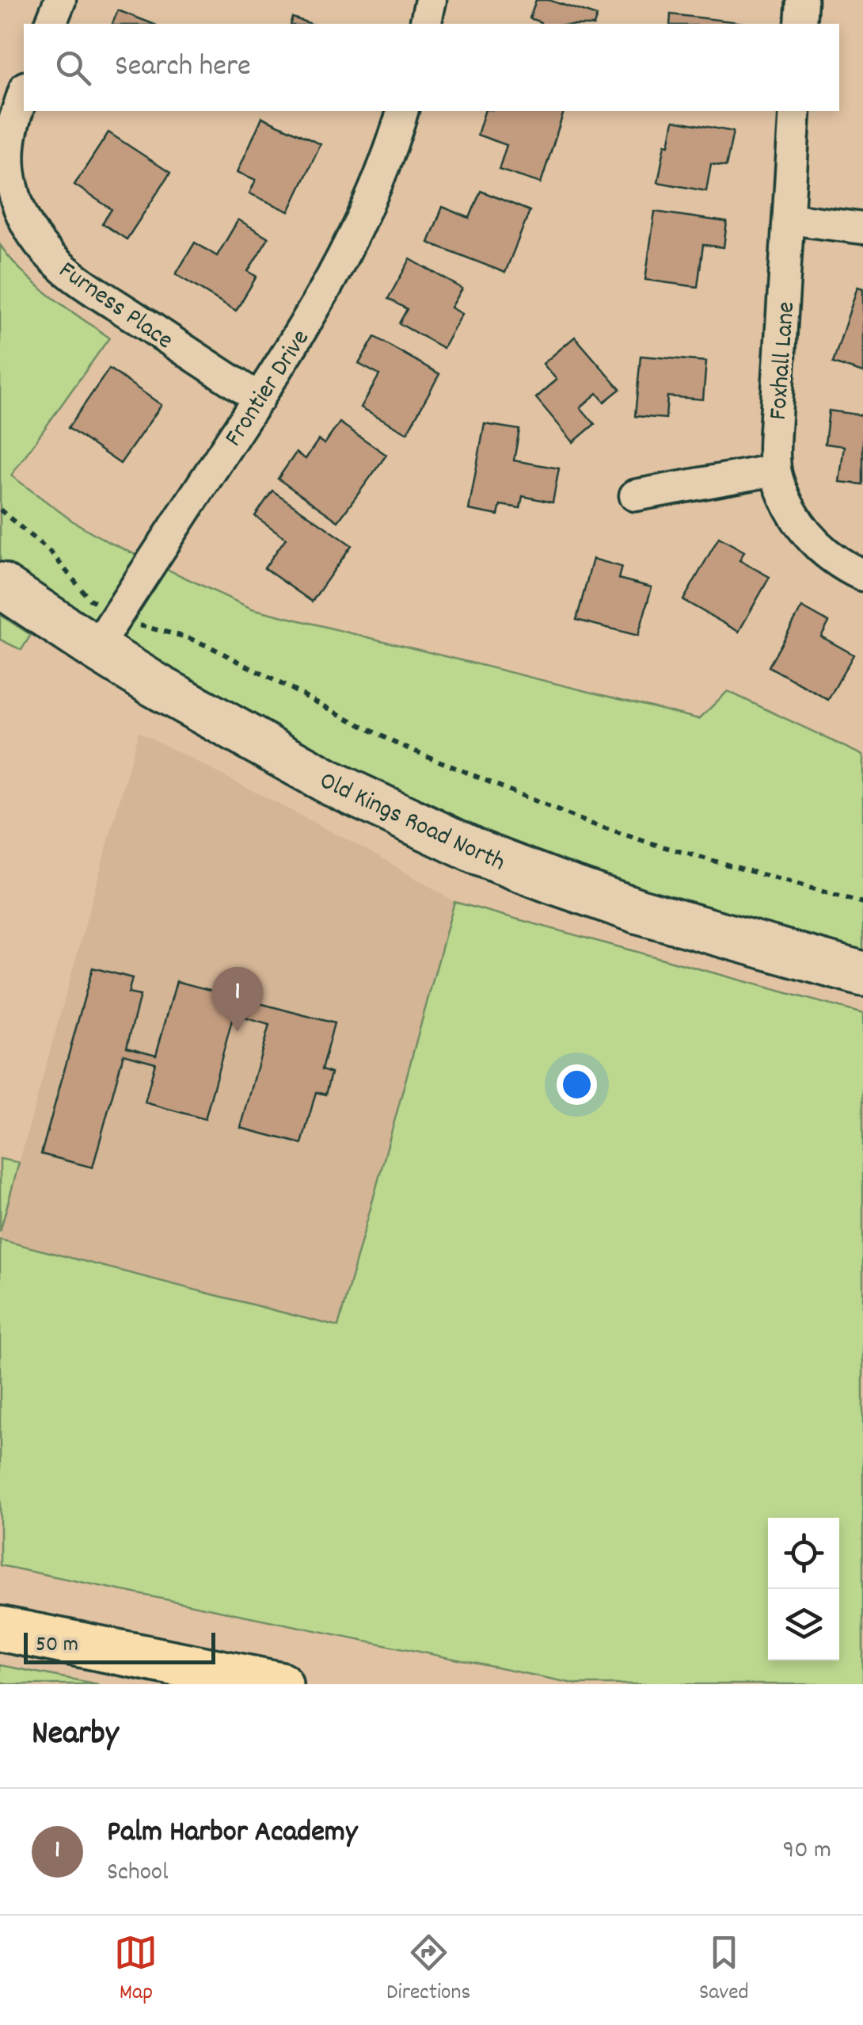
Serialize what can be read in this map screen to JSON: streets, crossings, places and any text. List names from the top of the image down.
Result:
{
  "streets": {
    "street": [
      "Furness Place",
      "Foxhall Lane",
      "Frontier Drive",
      "Old Kings Road North"
    ]
  },
  "crossings": [
    ["Furness Place", "Frontier Drive"],
    ["Frontier Drive", "Old Kings Road North"]
  ],
  "scale_bar": "50 m",
  "page": {
    "search": "Search here",
    "pins": "1",
    "scale": "50 m",
    "heading": "Nearby",
    "list": [
      {
        "mark": "1",
        "name": "Palm Harbor Academy",
        "note": "School",
        "value": "90 m"
      }
    ],
    "nav": ["Map", "Directions", "Saved"]
  }
}
